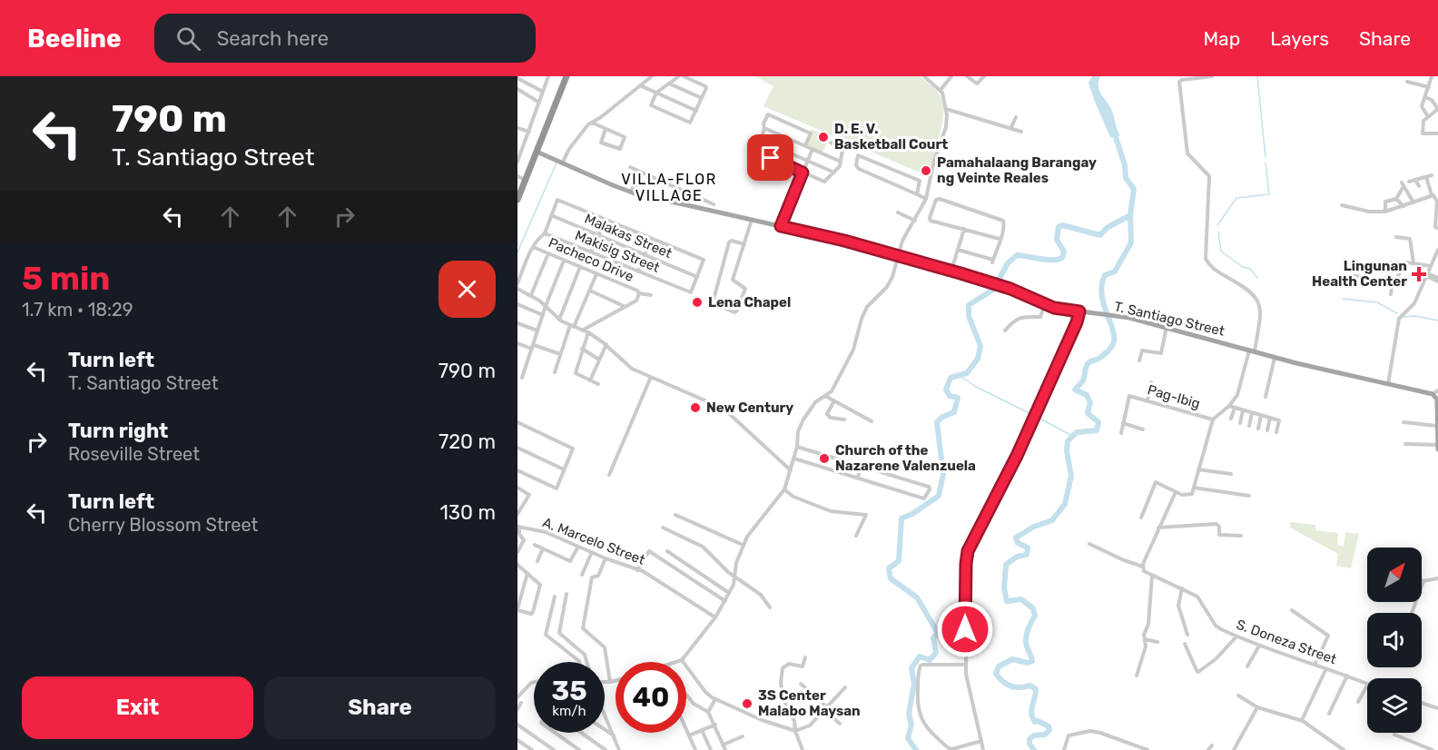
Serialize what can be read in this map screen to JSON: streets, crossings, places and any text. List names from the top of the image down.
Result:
{
  "streets": {
    "main road": ["T. Santiago Street"],
    "street": [
      "Malakas Street",
      "Makisig Street",
      "Pacheco Drive",
      "Pag-Ibig",
      "A. Marcelo Street",
      "S. Doneza Street"
    ]
  },
  "crossings": [
    ["Malakas Street", "Makisig Street"]
  ],
  "districts": ["VILLA-FLOR VILLAGE"],
  "places": {
    "other": [
      "D. E. V. Basketball Court",
      "Pamahalaang Barangay ng Veinte Reales",
      "Lena Chapel",
      "New Century",
      "Church of the Nazarene Valenzuela",
      "3S Center Malabo Maysan"
    ],
    "health": ["Lingunan Health Center"]
  },
  "north": "top right",
  "page": {
    "header": "Beeline",
    "search": "Search here",
    "nav": ["Map", "Layers", "Share"],
    "turn": ["790 m", "T. Santiago Street"],
    "heading": ["5 min", "1.7 km · 18:29"],
    "list": [
      {
        "name": "Turn left",
        "note": "T. Santiago Street",
        "value": "790 m"
      },
      {
        "name": "Turn right",
        "note": "Roseville Street",
        "value": "720 m"
      },
      {
        "name": "Turn left",
        "note": "Cherry Blossom Street",
        "value": "130 m"
      }
    ],
    "speed": "35 km/h",
    "limit": "40",
    "buttons": ["Exit", "Share"]
  }
}
